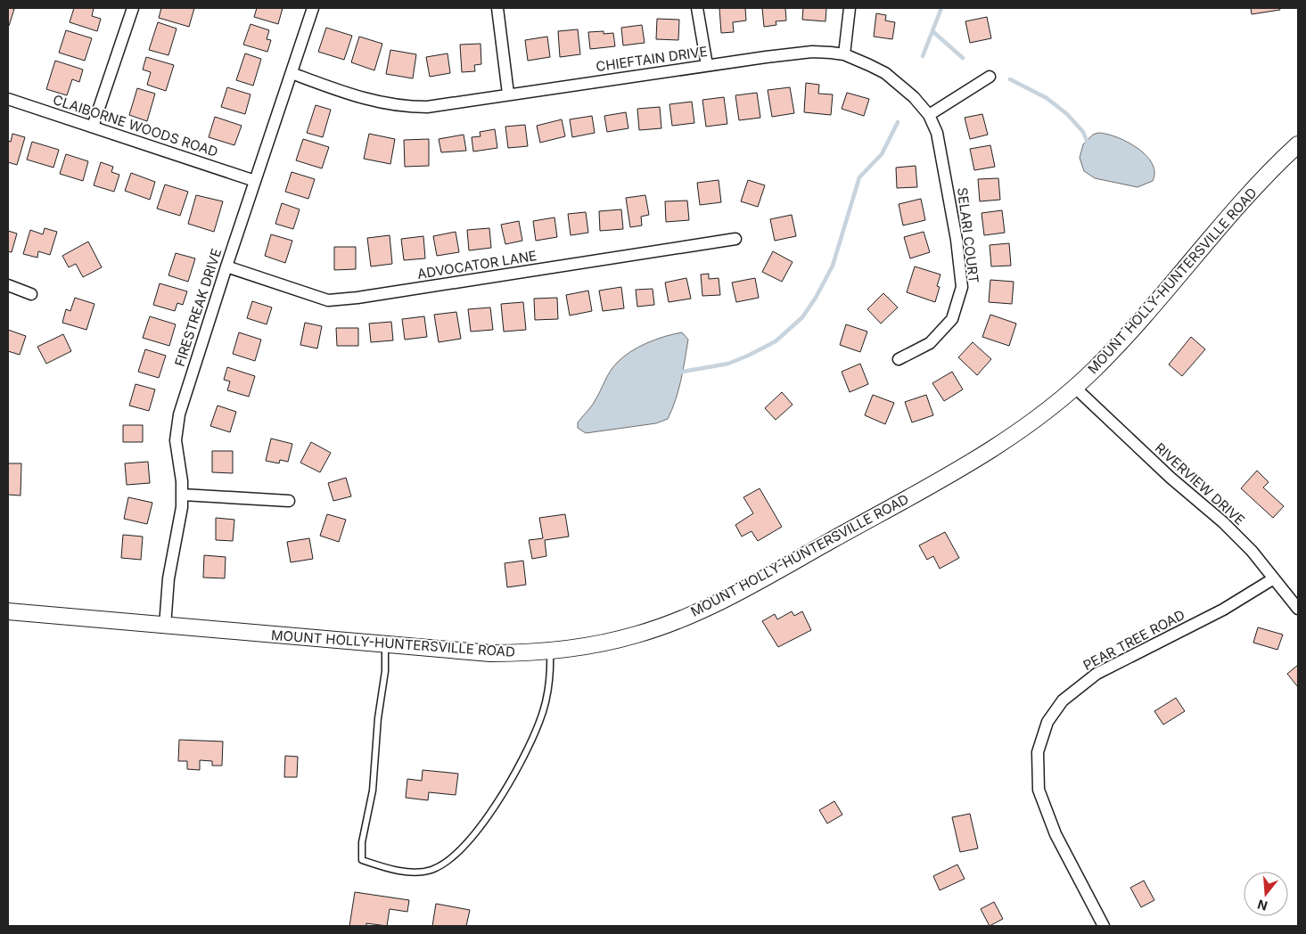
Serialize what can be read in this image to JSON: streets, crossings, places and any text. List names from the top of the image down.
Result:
{
  "streets": {
    "main road": ["MOUNT HOLLY-HUNTERSVILLE ROAD"],
    "street": [
      "CHIEFTAIN DRIVE",
      "CLAIBORNE WOODS ROAD",
      "SELARI COURT",
      "ADVOCATOR LANE",
      "FIRESTREAK DRIVE",
      "RIVERVIEW DRIVE",
      "PEAR TREE ROAD"
    ]
  },
  "crossings": [
    ["CHIEFTAIN DRIVE", "SELARI COURT"],
    ["CHIEFTAIN DRIVE", "FIRESTREAK DRIVE"],
    ["CLAIBORNE WOODS ROAD", "FIRESTREAK DRIVE"],
    ["ADVOCATOR LANE", "FIRESTREAK DRIVE"],
    ["MOUNT HOLLY-HUNTERSVILLE ROAD", "FIRESTREAK DRIVE"],
    ["MOUNT HOLLY-HUNTERSVILLE ROAD", "RIVERVIEW DRIVE"],
    ["RIVERVIEW DRIVE", "PEAR TREE ROAD"]
  ],
  "north": "bottom"
}
